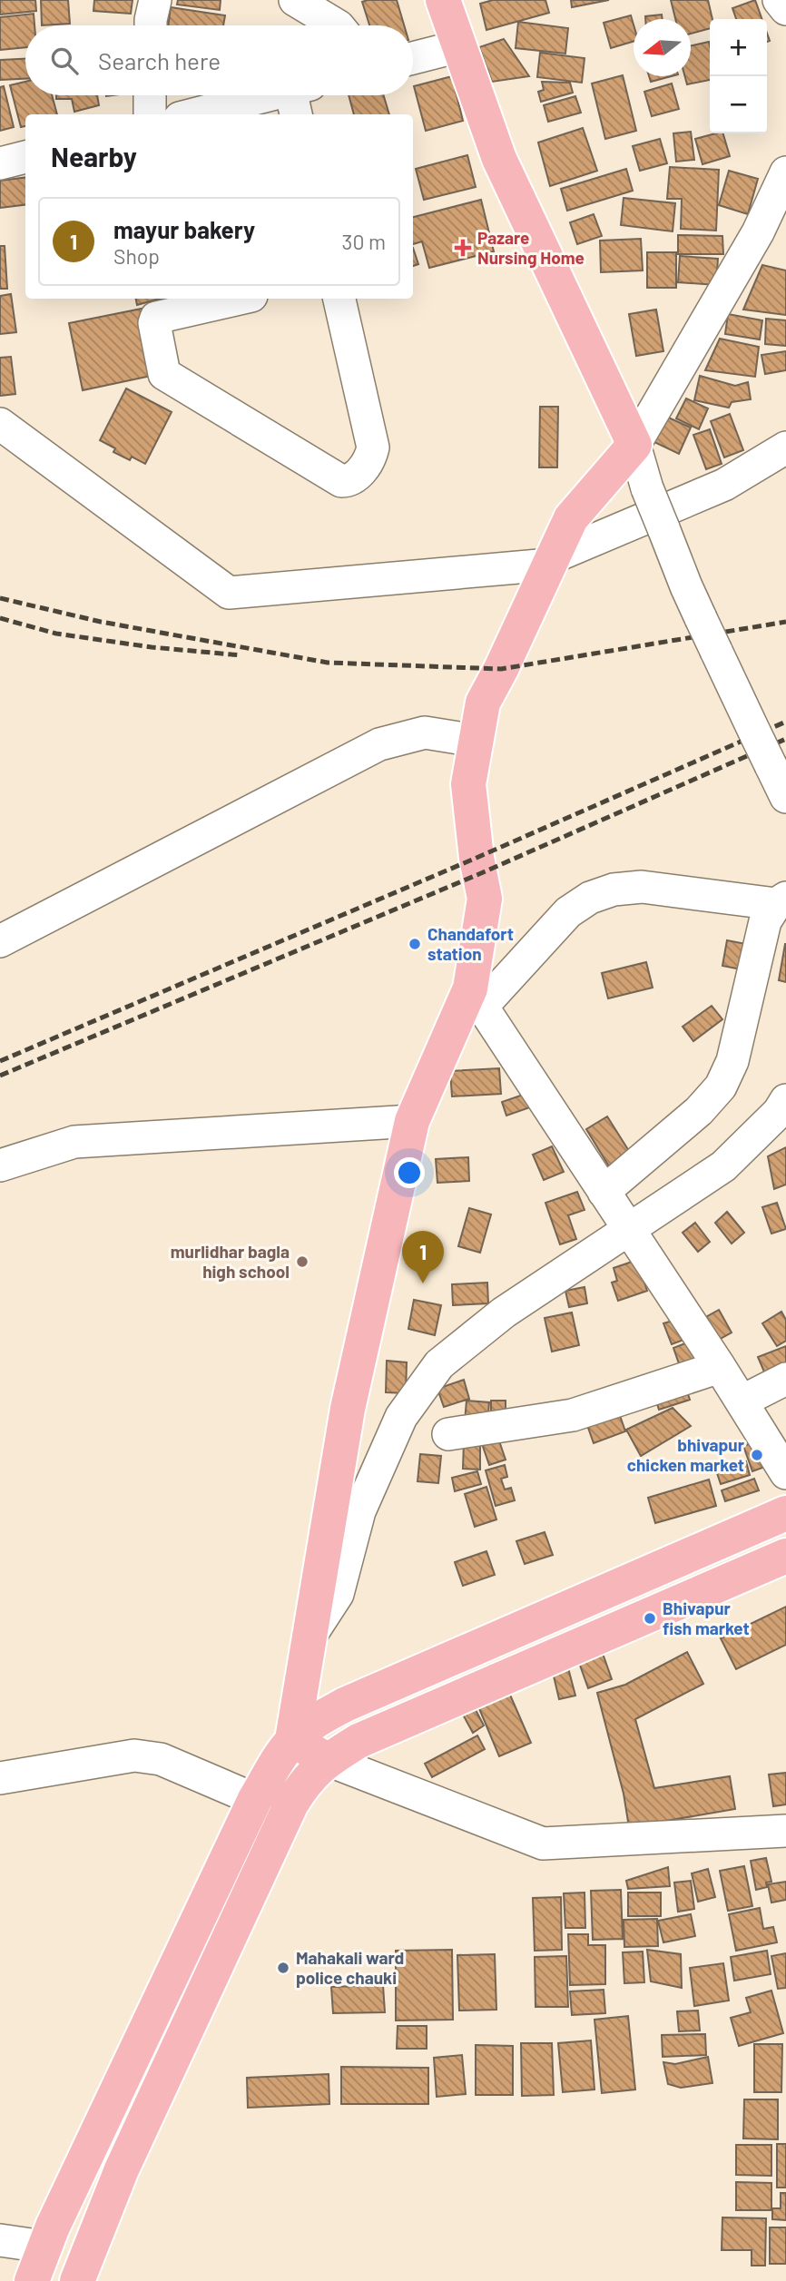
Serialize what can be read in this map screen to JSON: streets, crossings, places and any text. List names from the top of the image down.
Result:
{
  "places": {
    "health": ["Pazare Nursing Home"],
    "other": [
      "Chandafort station",
      "murlidhar bagla high school",
      "bhivapur chicken market",
      "Bhivapur fish market",
      "Mahakali ward police chauki"
    ]
  },
  "north": "left",
  "page": {
    "map_buttons": ["+", "−"],
    "search": "Search here",
    "heading": "Nearby",
    "list": [
      {
        "mark": "1",
        "name": "mayur bakery",
        "note": "Shop",
        "value": "30 m"
      }
    ],
    "pins": "1"
  }
}
